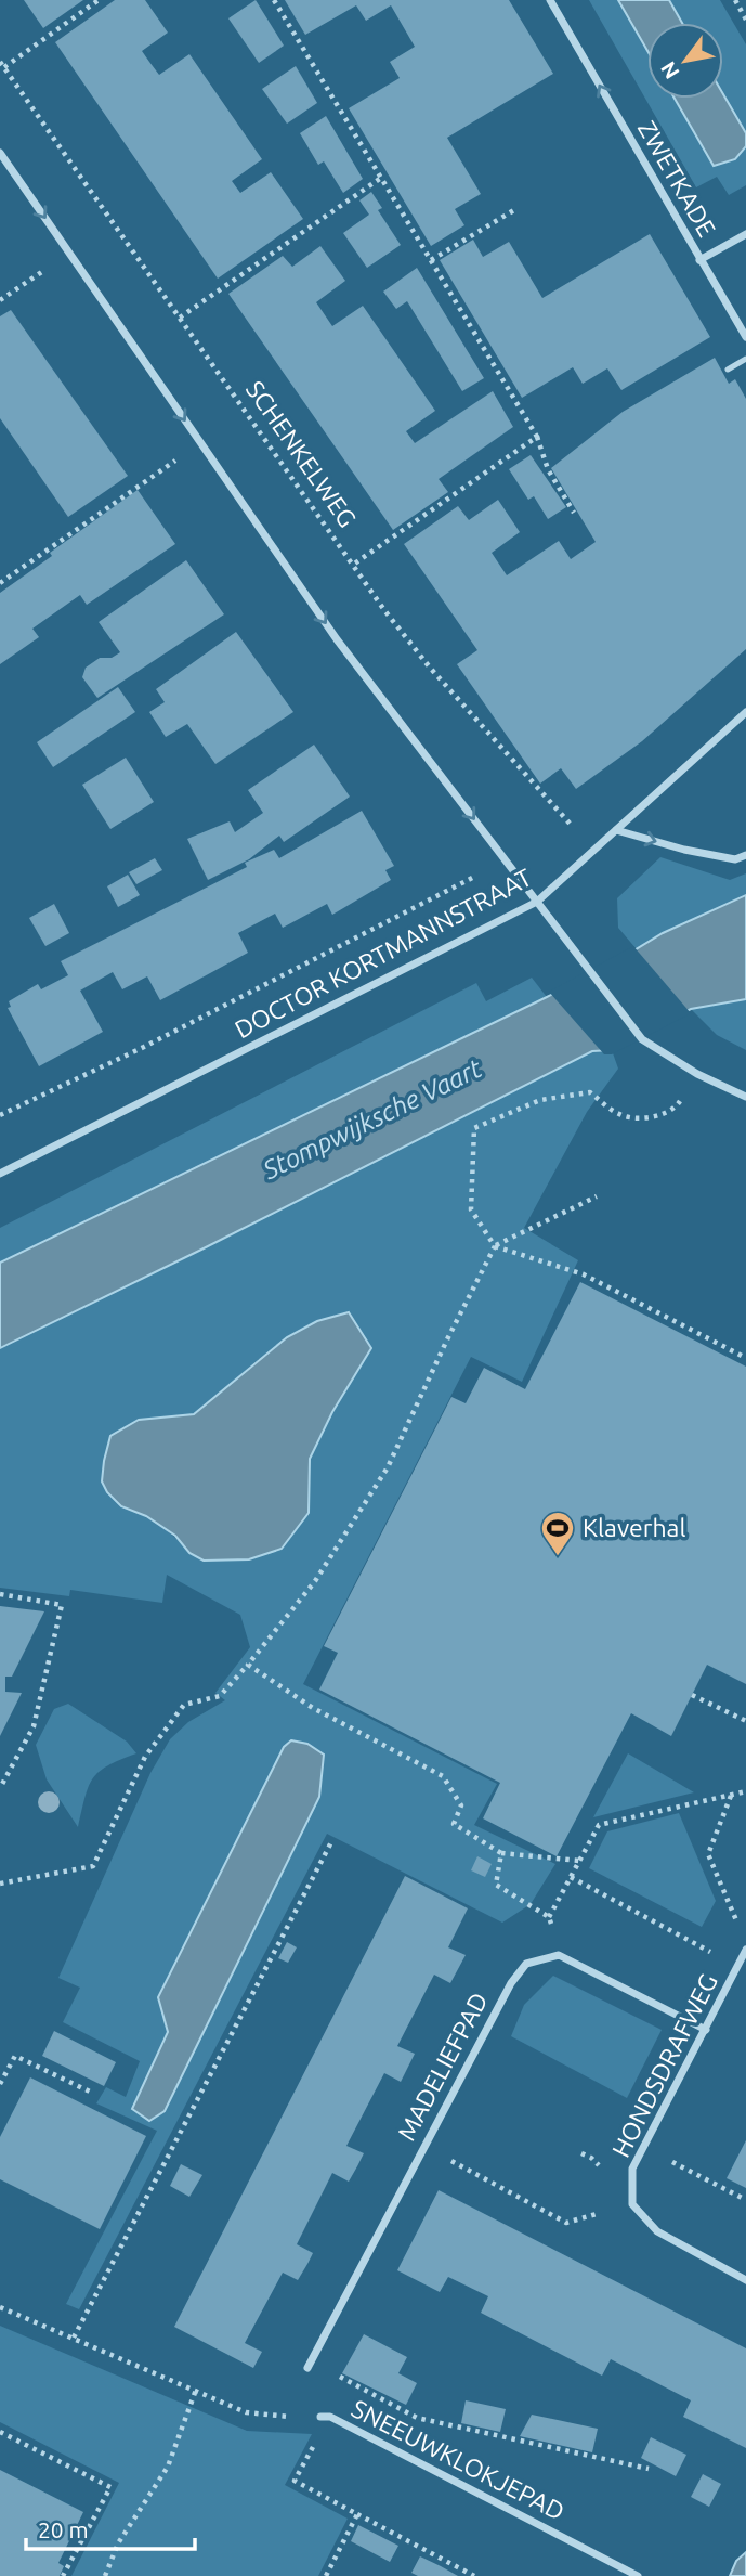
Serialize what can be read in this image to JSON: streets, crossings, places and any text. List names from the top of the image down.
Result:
{
  "streets": {
    "street": [
      "ZWETKADE",
      "DOCTOR KORTMANNSTRAAT",
      "HONDSDRAFWEG",
      "MADELIEFPAD",
      "SNEEUWKLOKJEPAD"
    ],
    "path": ["SCHENKELWEG"]
  },
  "crossings": [
    ["SCHENKELWEG", "DOCTOR KORTMANNSTRAAT"],
    ["MADELIEFPAD", "SNEEUWKLOKJEPAD"]
  ],
  "one_way": ["ZWETKADE"],
  "water": ["Stompwijksche Vaart"],
  "places": {
    "sports": ["Klaverhal"]
  },
  "scale_bar": "20 m",
  "north": "bottom left"
}
